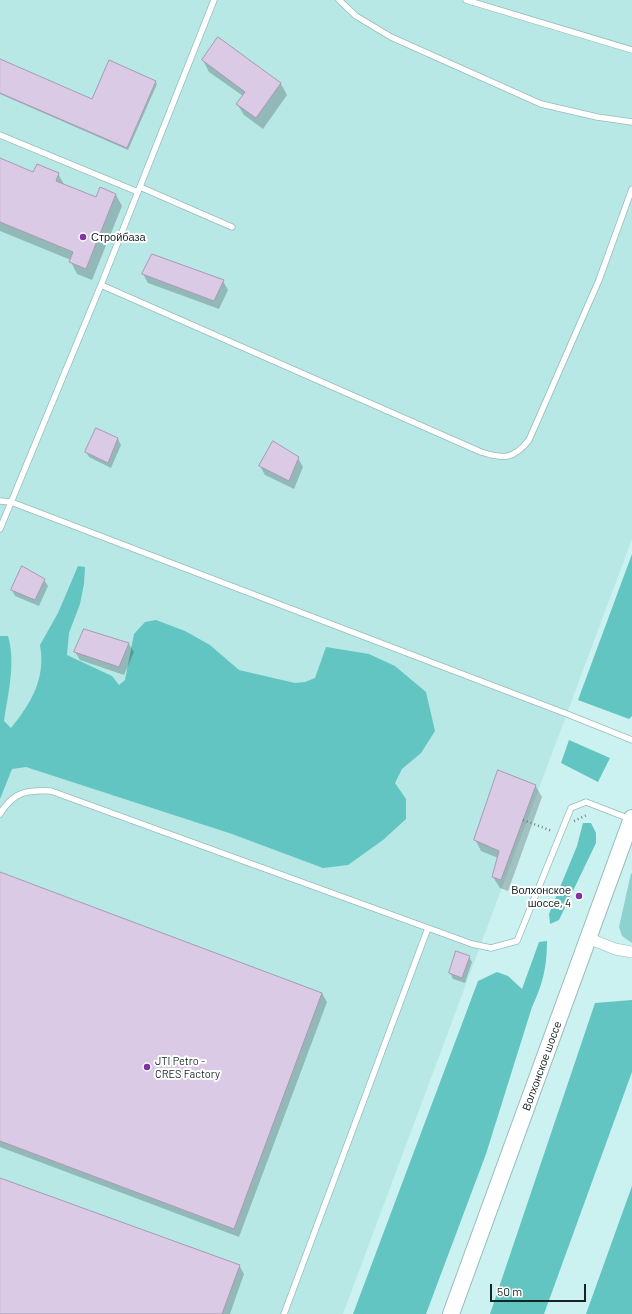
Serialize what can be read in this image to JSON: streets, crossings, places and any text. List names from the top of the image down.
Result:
{
  "streets": {
    "main road": ["Волхонское шоссе"]
  },
  "places": ["Стройбаза", "Волхонское шоссе, 4", "JTI Petro - CRES Factory"],
  "scale_bar": "50 m"
}
